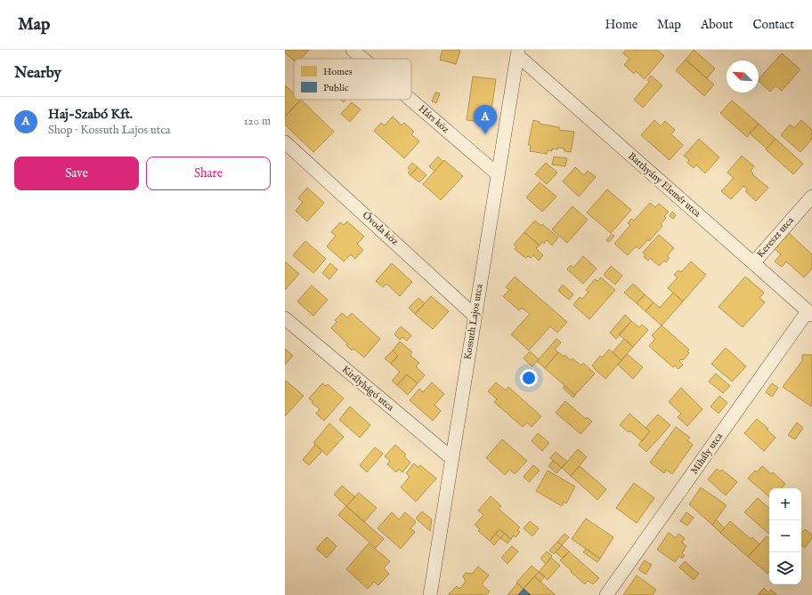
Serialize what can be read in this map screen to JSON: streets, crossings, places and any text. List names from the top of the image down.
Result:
{
  "streets": {
    "street": [
      "Hárs köz",
      "Batthyány Elemér utca",
      "Óvoda köz",
      "Kereszt utca",
      "Kossuth Lajos utca",
      "Királyhágó utca",
      "Mihály utca"
    ]
  },
  "crossings": [
    ["Hárs köz", "Kossuth Lajos utca"],
    ["Batthyány Elemér utca", "Kereszt utca"],
    ["Batthyány Elemér utca", "Kossuth Lajos utca"],
    ["Batthyány Elemér utca", "Mihály utca"],
    ["Óvoda köz", "Kossuth Lajos utca"],
    ["Kossuth Lajos utca", "Királyhágó utca"]
  ],
  "legend": ["Homes", "Public"],
  "north": "top left",
  "page": {
    "header": "Map",
    "nav": [
      "Home",
      "Map",
      "About",
      "Contact"
    ],
    "heading": "Nearby",
    "list": [
      {
        "mark": "A",
        "name": "Haj-Szabó Kft.",
        "note": "Shop · Kossuth Lajos utca",
        "value": "120 m"
      }
    ],
    "pins": "A",
    "buttons": ["Save", "Share"],
    "map_buttons": ["+", "−"]
  }
}
